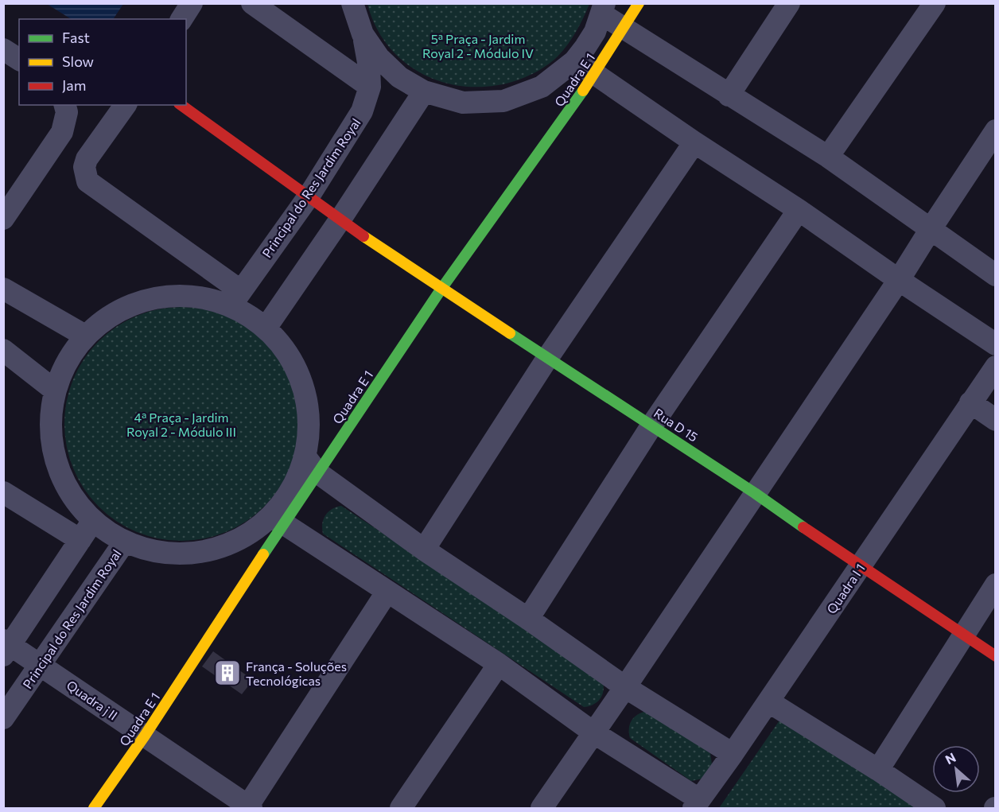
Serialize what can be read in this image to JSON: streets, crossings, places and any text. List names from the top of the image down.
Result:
{
  "streets": {
    "street": [
      "Quadra E 1",
      "Principal do Res Jardim Royal",
      "Rua D 15",
      "Quadra I 1",
      "Quadra j II"
    ]
  },
  "crossings": [
    ["Quadra E 1", "Rua D 15"],
    ["Quadra E 1", "Quadra j II"],
    ["Principal do Res Jardim Royal", "Rua D 15"],
    ["Principal do Res Jardim Royal", "Quadra j II"],
    ["Rua D 15", "Quadra I 1"]
  ],
  "parks": ["5ª Praça - Jardim Royal 2 - Módulo IV", "4ª Praça - Jardim Royal 2 - Módulo III"],
  "places": {
    "building": ["França - Soluções Tecnológicas"]
  },
  "legend": ["Fast", "Slow", "Jam"],
  "north": "top left"
}
